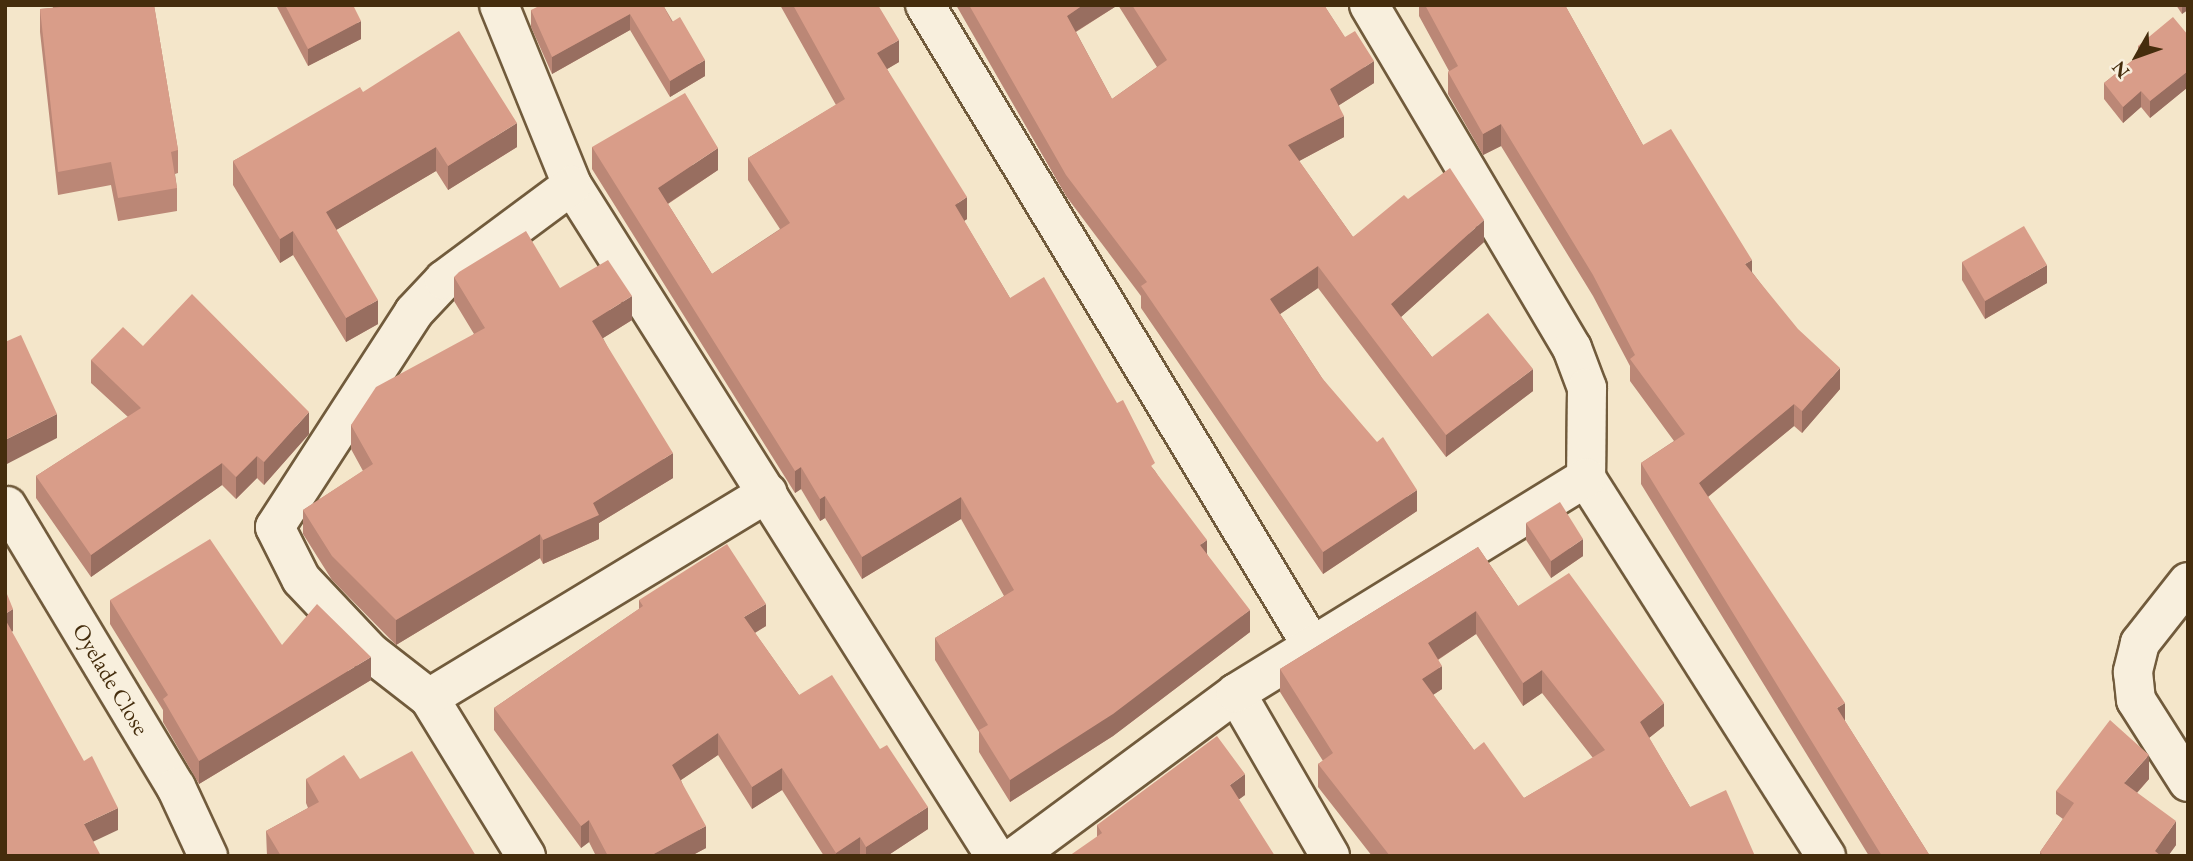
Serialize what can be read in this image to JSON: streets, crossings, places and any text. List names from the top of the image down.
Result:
{
  "streets": {
    "street": ["Oyelade Close"]
  },
  "north": "bottom left"
}
